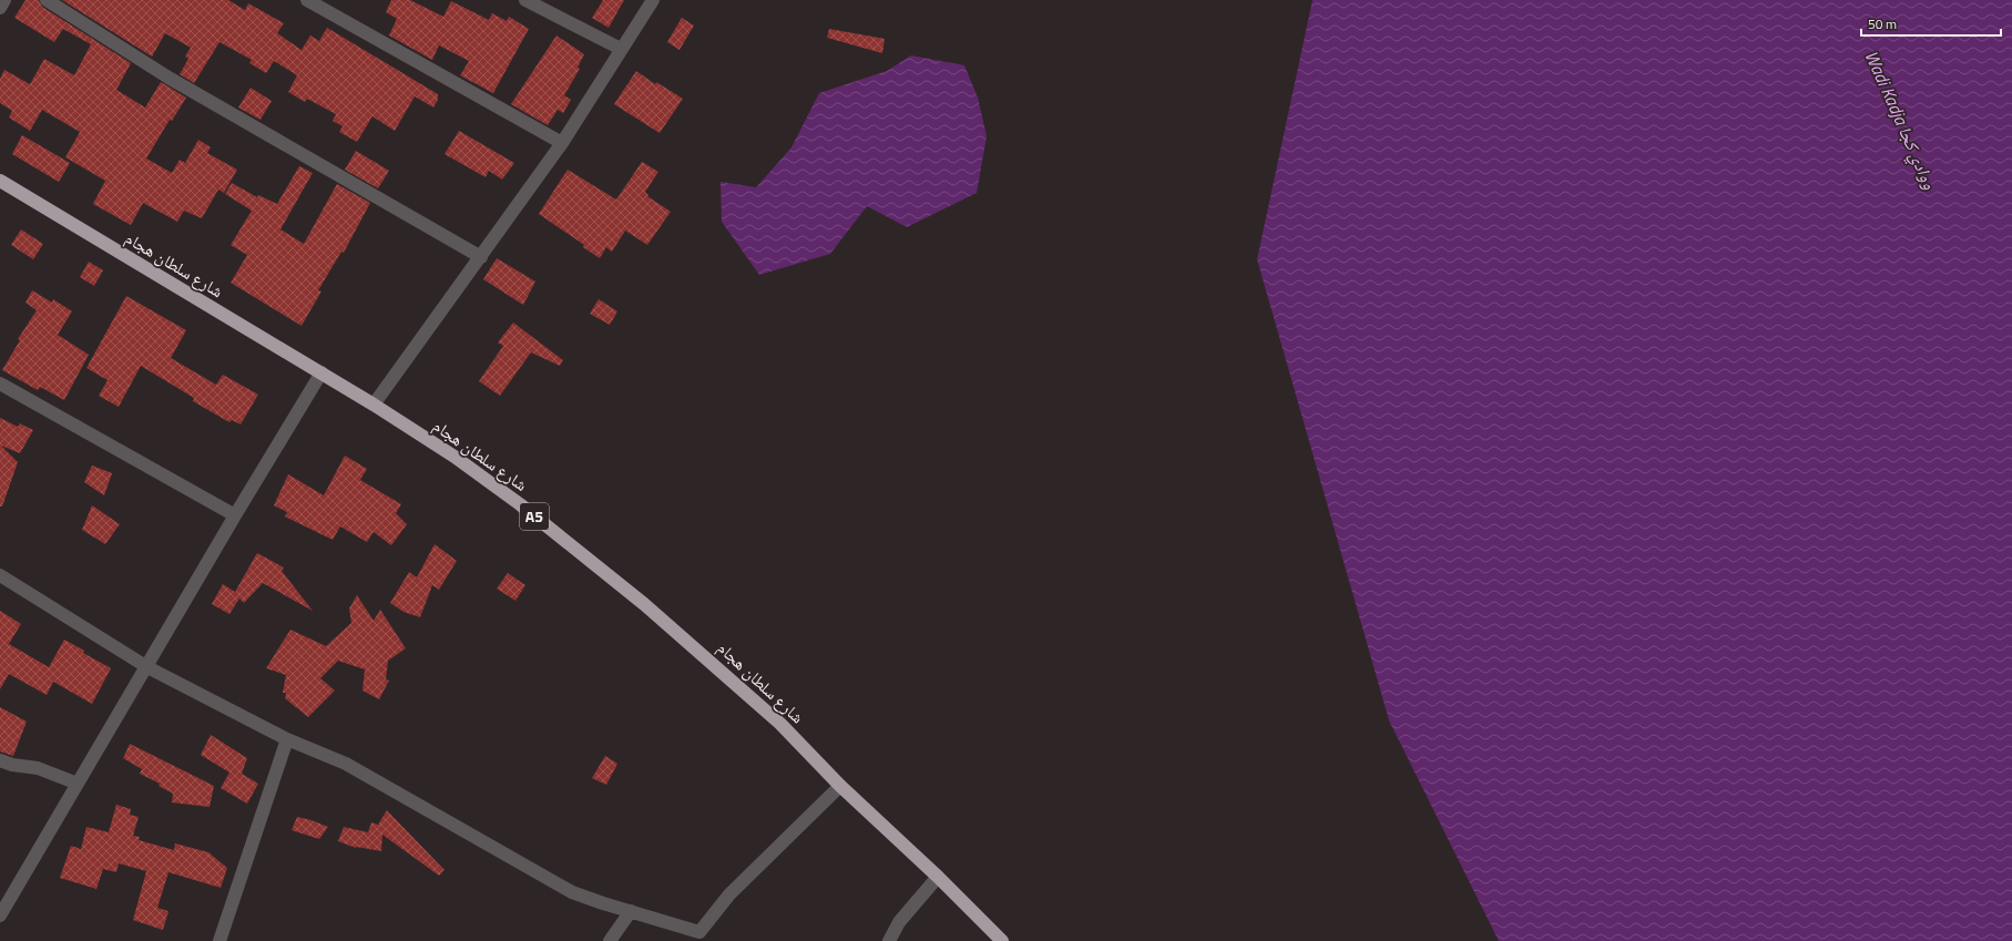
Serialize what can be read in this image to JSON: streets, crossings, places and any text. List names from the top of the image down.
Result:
{
  "streets": {
    "highway": ["شارع سلطان هجام", "A5"]
  },
  "water": ["Wadi Kadja ووادي كجا"],
  "scale_bar": "50 m"
}
